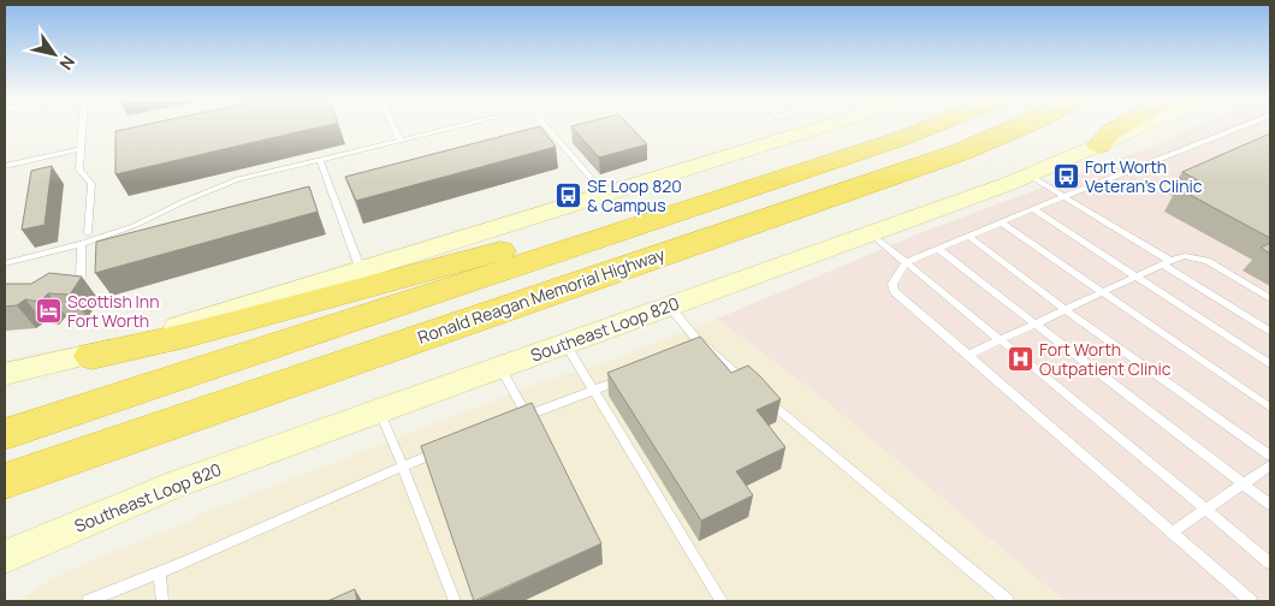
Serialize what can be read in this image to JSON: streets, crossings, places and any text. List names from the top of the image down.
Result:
{
  "streets": {
    "highway": ["Ronald Reagan Memorial Highway"],
    "main road": ["Southeast Loop 820"]
  },
  "places": {
    "bus stop": ["Fort Worth Veteran's Clinic", "SE Loop 820 & Campus"],
    "hotel": ["Scottish Inn Fort Worth"],
    "hospital": ["Fort Worth Outpatient Clinic"]
  },
  "north": "bottom right"
}
